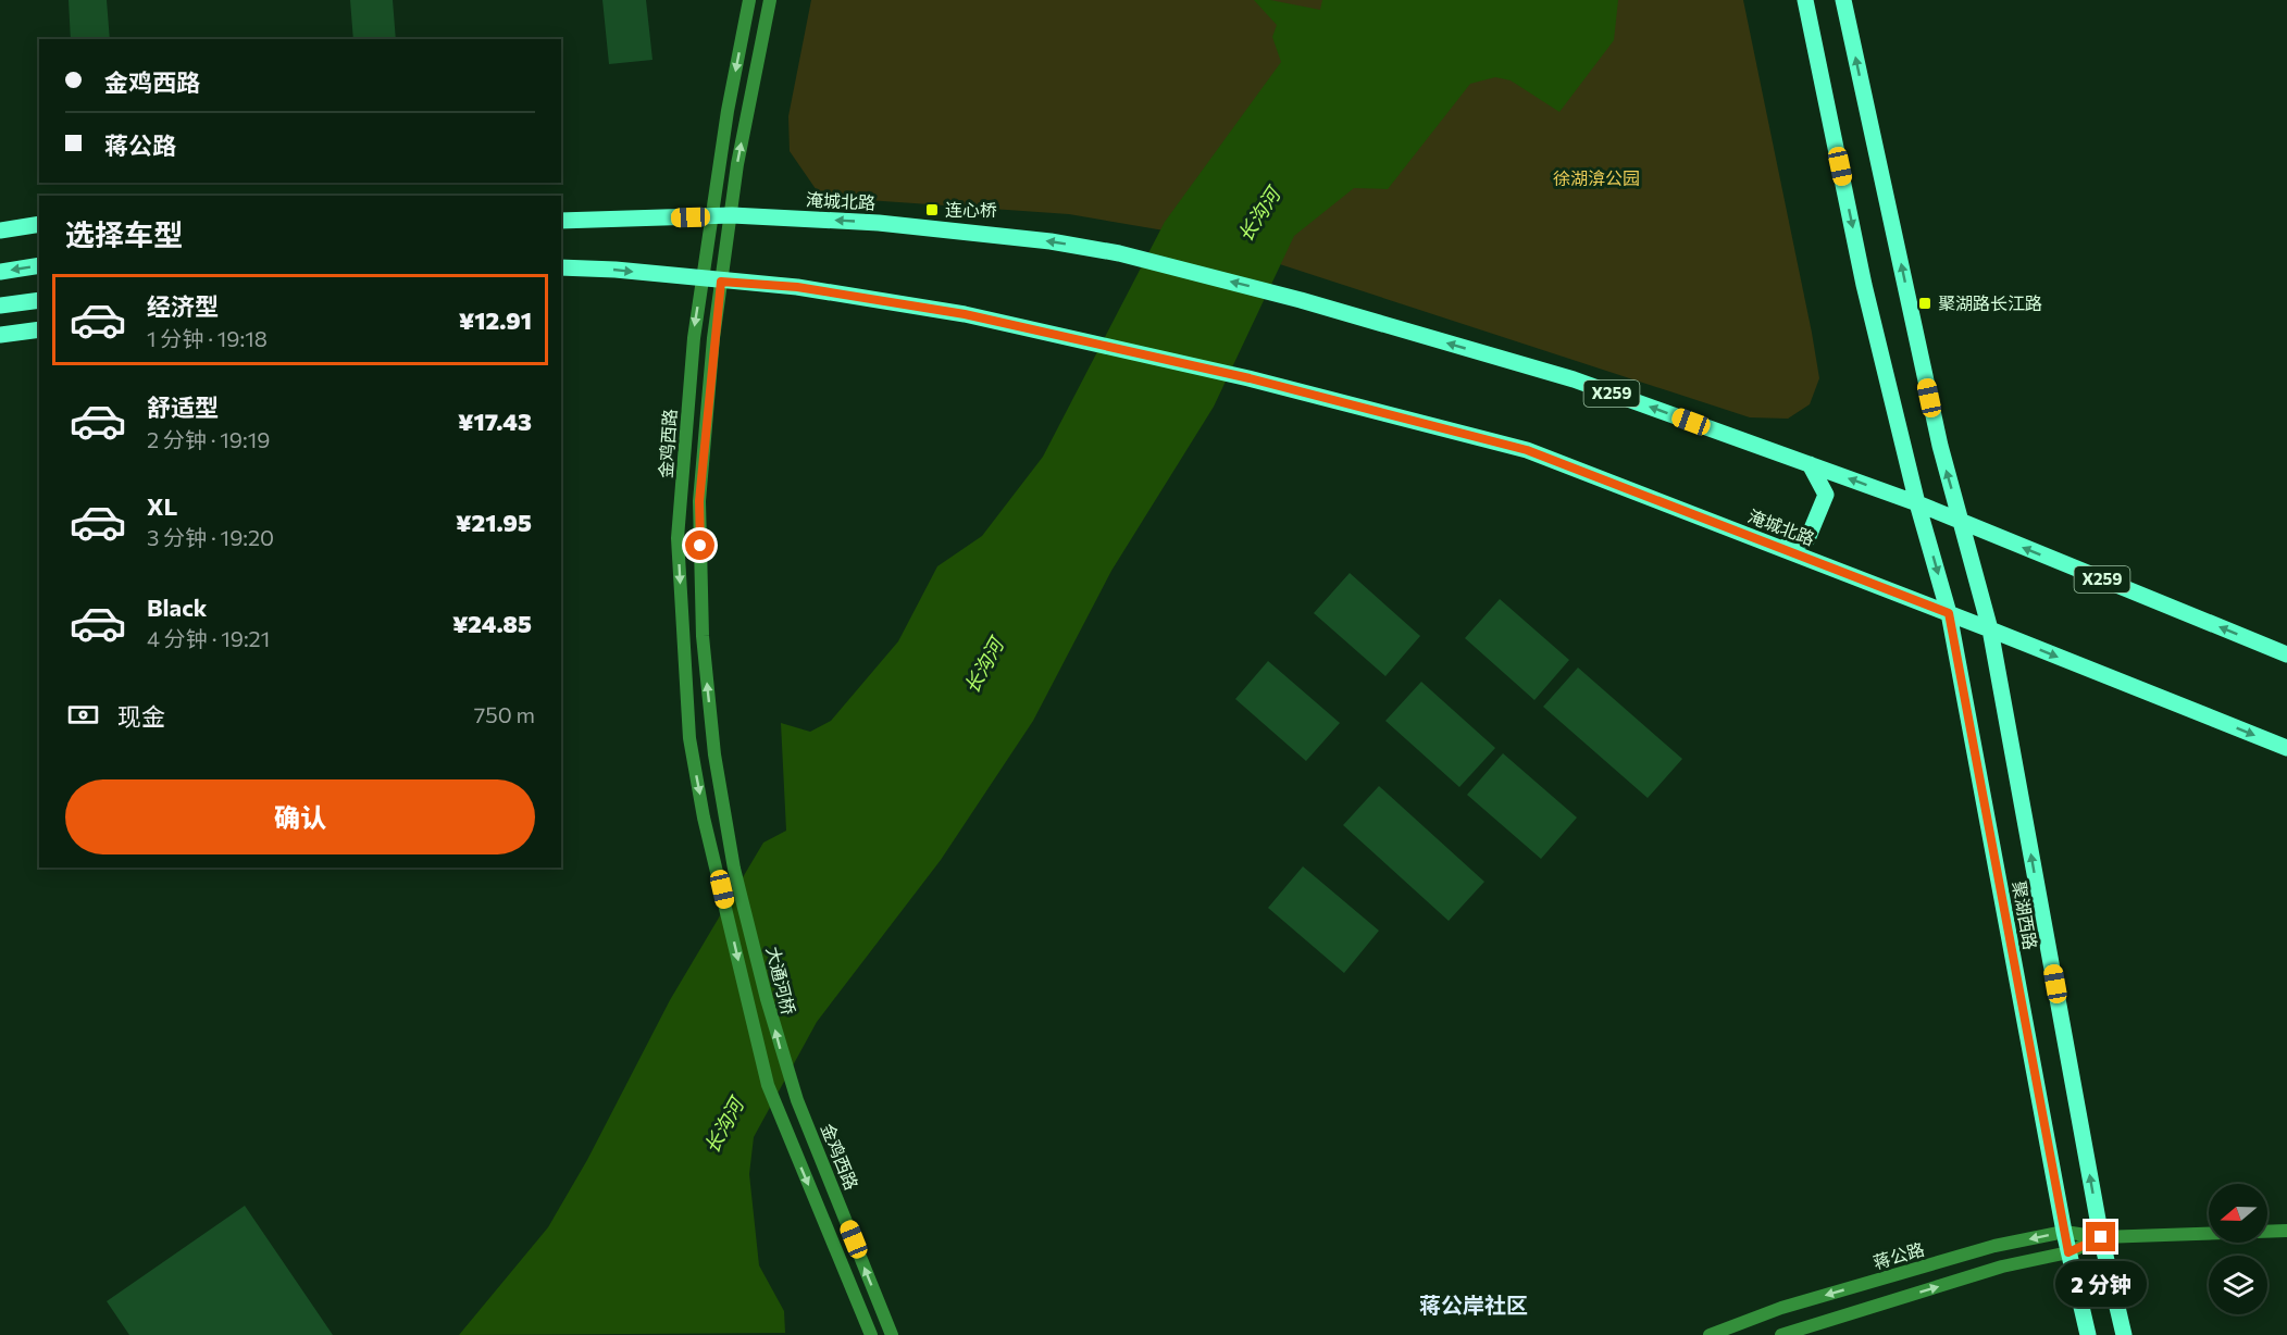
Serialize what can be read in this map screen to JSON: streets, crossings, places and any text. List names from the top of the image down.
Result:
{
  "streets": {
    "main road": ["淹城北路", "X259", "聚湖西路"],
    "street": ["金鸡西路", "大通河桥", "蒋公路"]
  },
  "crossings": [
    ["淹城北路", "X259"],
    ["淹城北路", "金鸡西路"],
    ["淹城北路", "聚湖西路"],
    ["X259", "聚湖西路"],
    ["金鸡西路", "大通河桥"],
    ["聚湖西路", "蒋公路"]
  ],
  "districts": ["蒋公岸社区"],
  "water": ["长沟河"],
  "parks": ["徐湖渰公园"],
  "places": {
    "transit": ["连心桥", "聚湖路长江路"]
  },
  "north": "left",
  "page": {
    "banner": ["金鸡西路", "蒋公路"],
    "heading": "选择车型",
    "list": [
      {
        "name": "经济型",
        "note": "1 分钟 · 19:18",
        "value": "¥12.91"
      },
      {
        "name": "舒适型",
        "note": "2 分钟 · 19:19",
        "value": "¥17.43"
      },
      {
        "name": "XL",
        "note": "3 分钟 · 19:20",
        "value": "¥21.95"
      },
      {
        "name": "Black",
        "note": "4 分钟 · 19:21",
        "value": "¥24.85"
      }
    ],
    "pay": ["现金", "750 m"],
    "buttons": "确认",
    "bubble": "2 分钟"
  }
}
